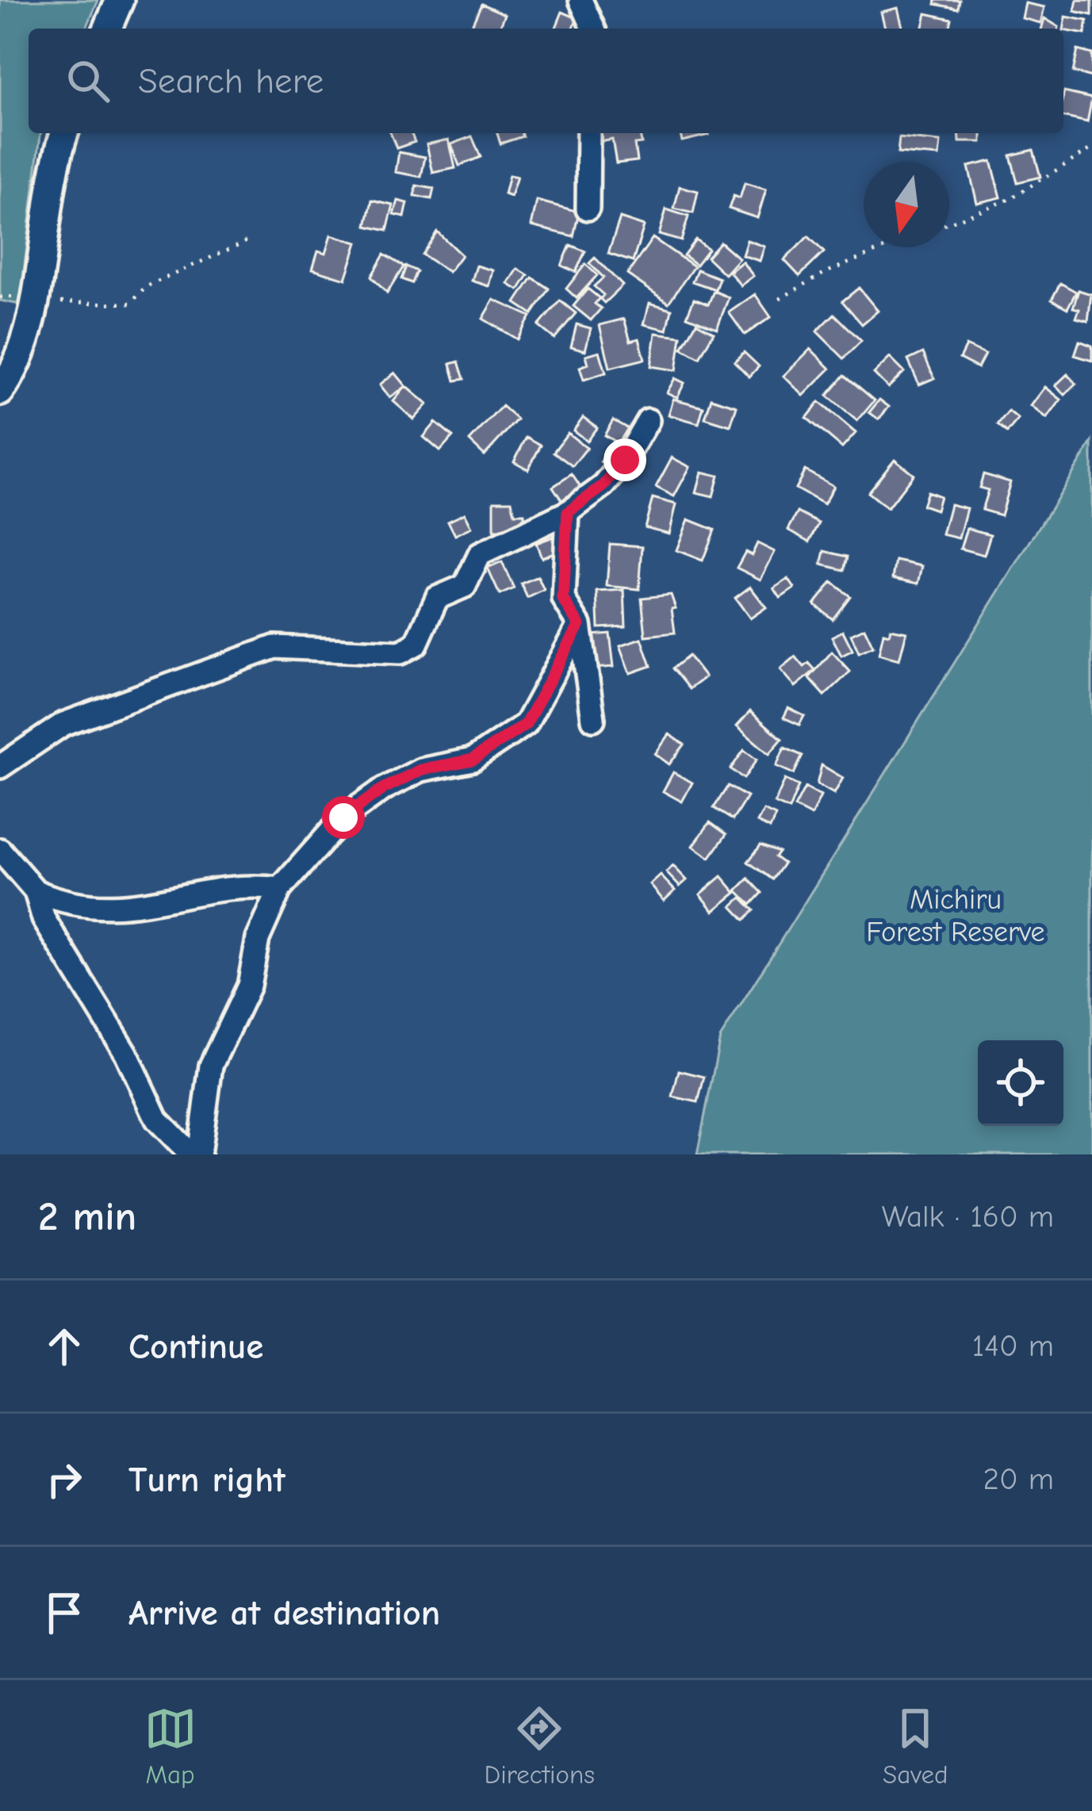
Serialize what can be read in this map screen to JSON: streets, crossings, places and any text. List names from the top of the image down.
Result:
{
  "parks": ["Michiru Forest Reserve"],
  "north": "bottom",
  "page": {
    "search": "Search here",
    "heading": ["2 min", "Walk · 160 m"],
    "list": [
      ["Continue", "140 m"],
      ["Turn right", "20 m"],
      "Arrive at destination"
    ],
    "nav": ["Map", "Directions", "Saved"]
  }
}
